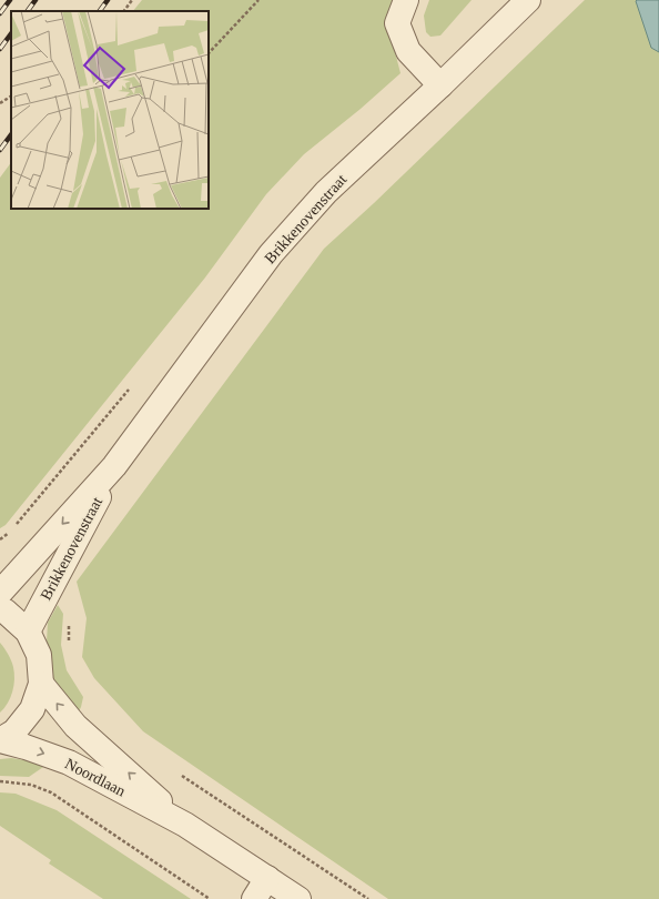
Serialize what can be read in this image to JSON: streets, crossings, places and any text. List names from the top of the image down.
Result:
{
  "streets": {
    "street": ["Brikkenovenstraat", "Noordlaan"]
  },
  "crossings": [
    ["Brikkenovenstraat", "Noordlaan"]
  ]
}
